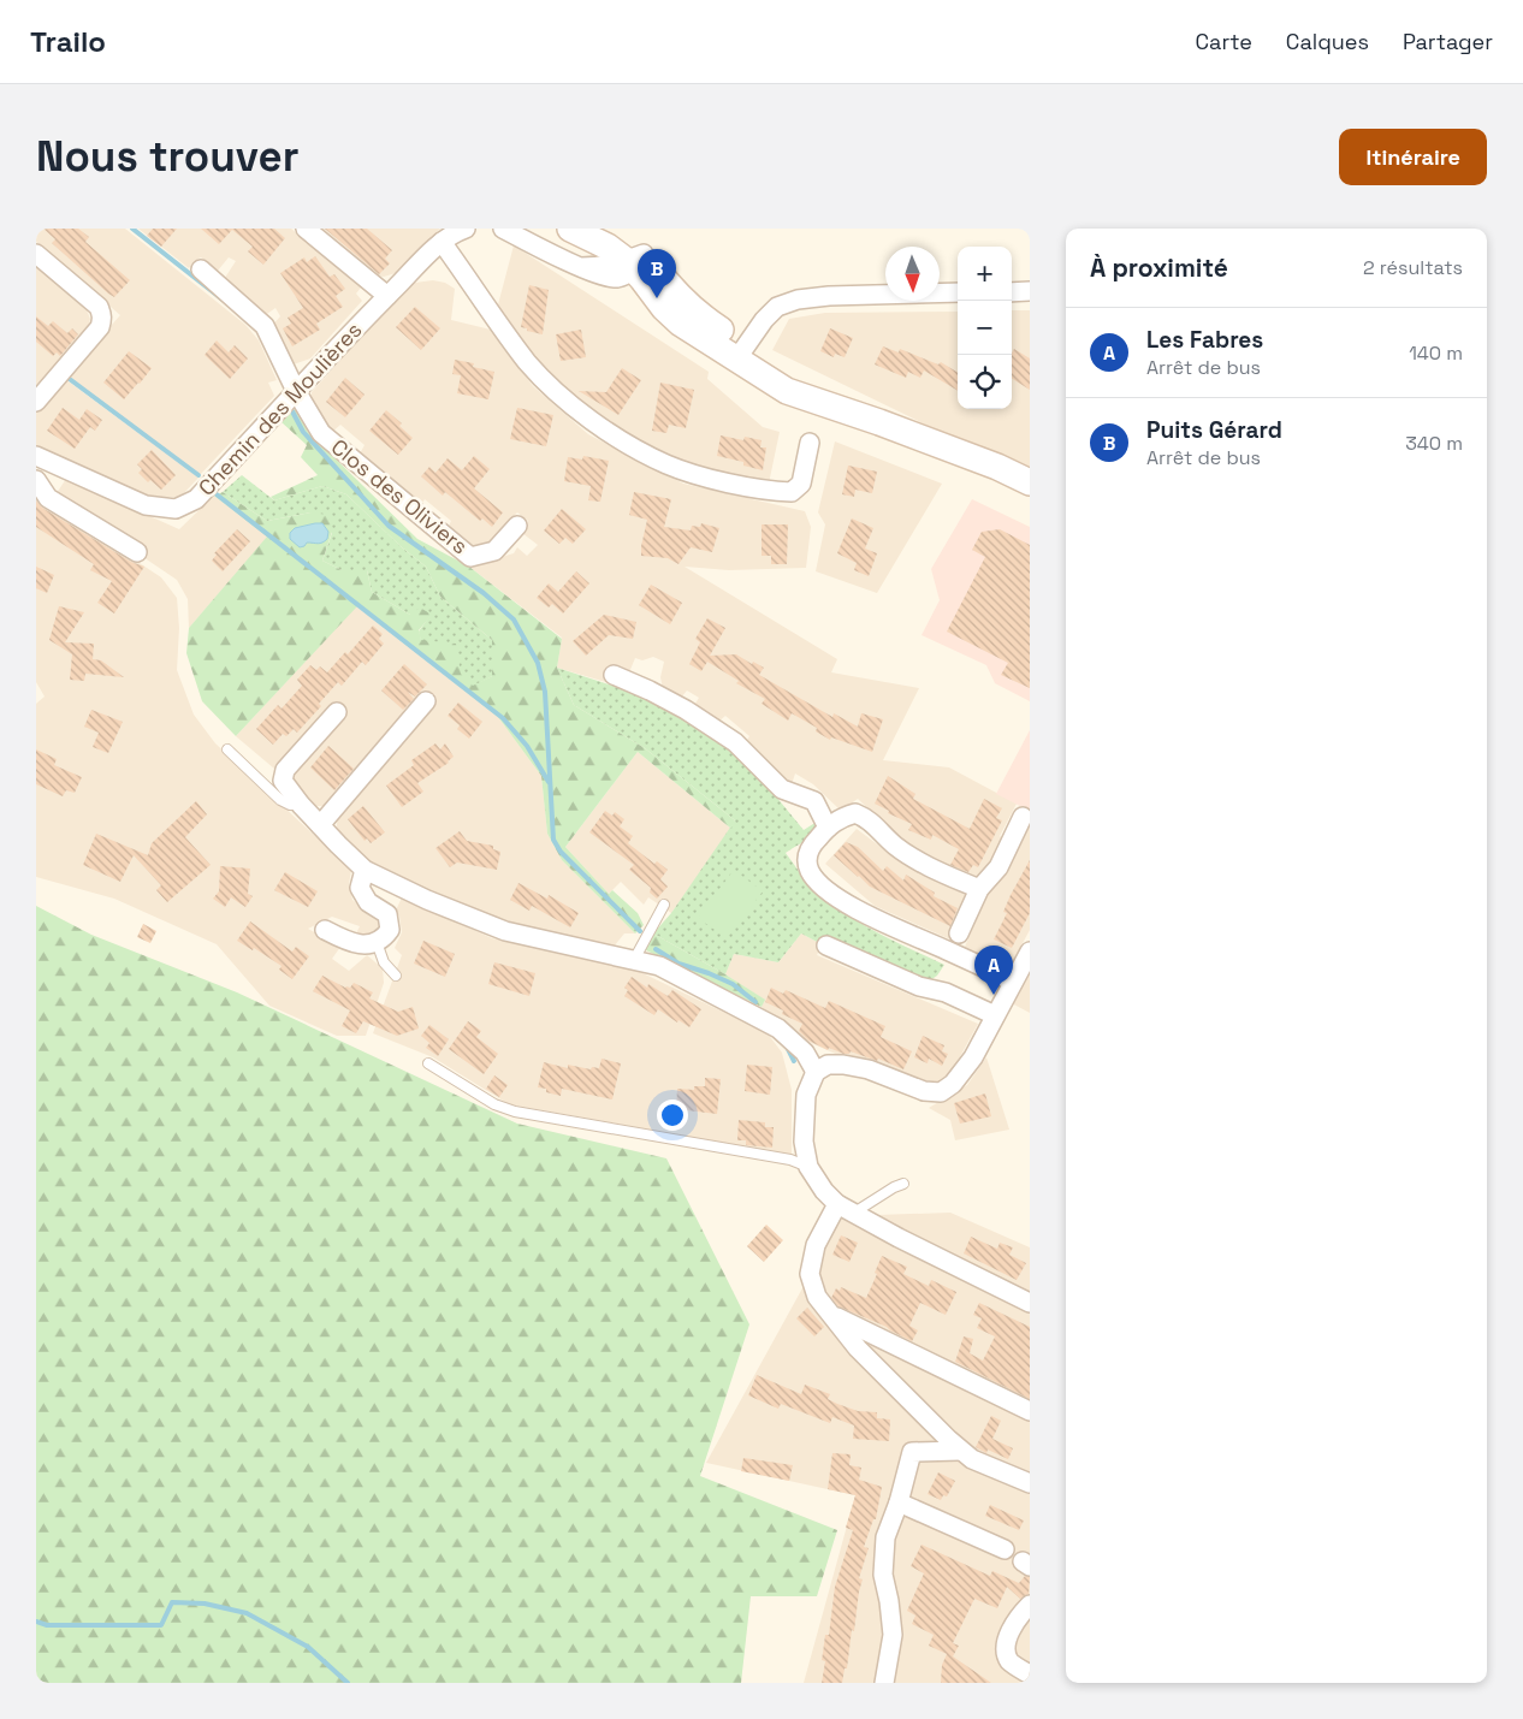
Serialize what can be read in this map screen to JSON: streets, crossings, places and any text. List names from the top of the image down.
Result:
{
  "streets": {
    "street": ["Chemin des Moulières", "Clos des Oliviers"]
  },
  "crossings": [
    ["Chemin des Moulières", "Clos des Oliviers"]
  ],
  "north": "bottom",
  "page": {
    "header": "Trailo",
    "nav": ["Carte", "Calques", "Partager"],
    "buttons": "Itinéraire",
    "title": "Nous trouver",
    "heading": ["À proximité", "2 résultats"],
    "map_buttons": ["+", "−"],
    "pins": ["B", "A"],
    "list": [
      {
        "mark": "A",
        "name": "Les Fabres",
        "note": "Arrêt de bus",
        "value": "140 m"
      },
      {
        "mark": "B",
        "name": "Puits Gérard",
        "note": "Arrêt de bus",
        "value": "340 m"
      }
    ]
  }
}
